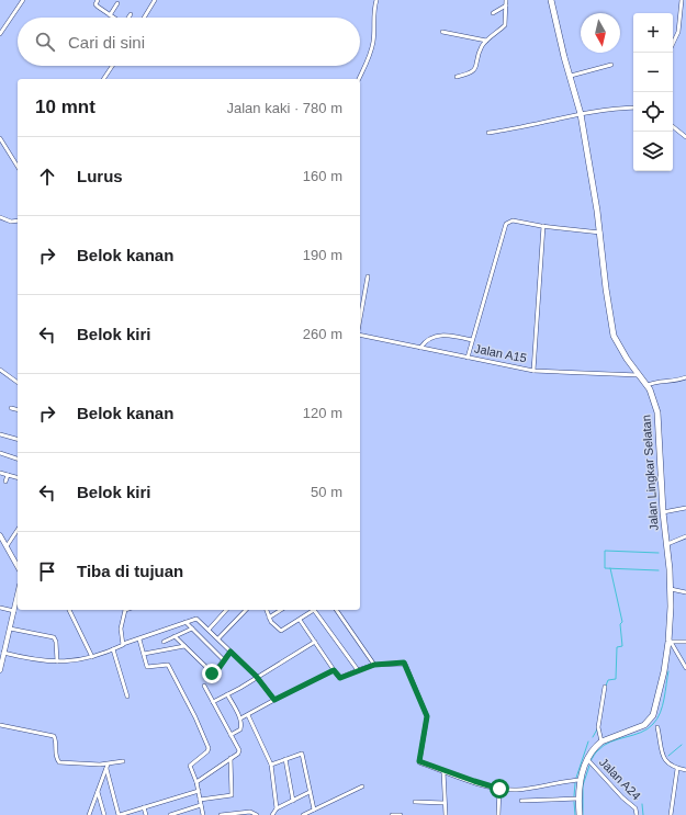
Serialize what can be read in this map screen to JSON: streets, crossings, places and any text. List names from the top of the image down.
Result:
{
  "streets": {
    "highway": ["Jalan Lingkar Selatan"],
    "street": ["Jalan A15", "Jalan A24"]
  },
  "crossings": [
    ["Jalan A15", "Jalan Lingkar Selatan"]
  ],
  "north": "bottom",
  "page": {
    "map_buttons": ["+", "−"],
    "search": "Cari di sini",
    "heading": ["10 mnt", "Jalan kaki · 780 m"],
    "list": [
      ["Lurus", "160 m"],
      ["Belok kanan", "190 m"],
      ["Belok kiri", "260 m"],
      ["Belok kanan", "120 m"],
      ["Belok kiri", "50 m"],
      "Tiba di tujuan"
    ]
  }
}
